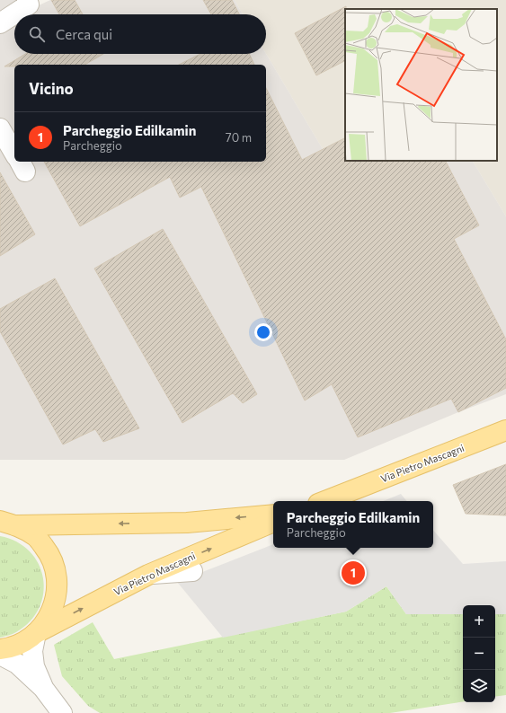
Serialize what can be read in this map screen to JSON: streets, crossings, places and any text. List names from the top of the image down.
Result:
{
  "streets": {
    "main road": ["Via Pietro Mascagni"]
  },
  "page": {
    "search": "Cerca qui",
    "heading": "Vicino",
    "list": [
      {
        "mark": "1",
        "name": "Parcheggio Edilkamin",
        "note": "Parcheggio",
        "value": "70 m"
      }
    ],
    "popup": ["Parcheggio Edilkamin", "Parcheggio"],
    "pins": "1",
    "map_buttons": ["+", "−"]
  }
}
